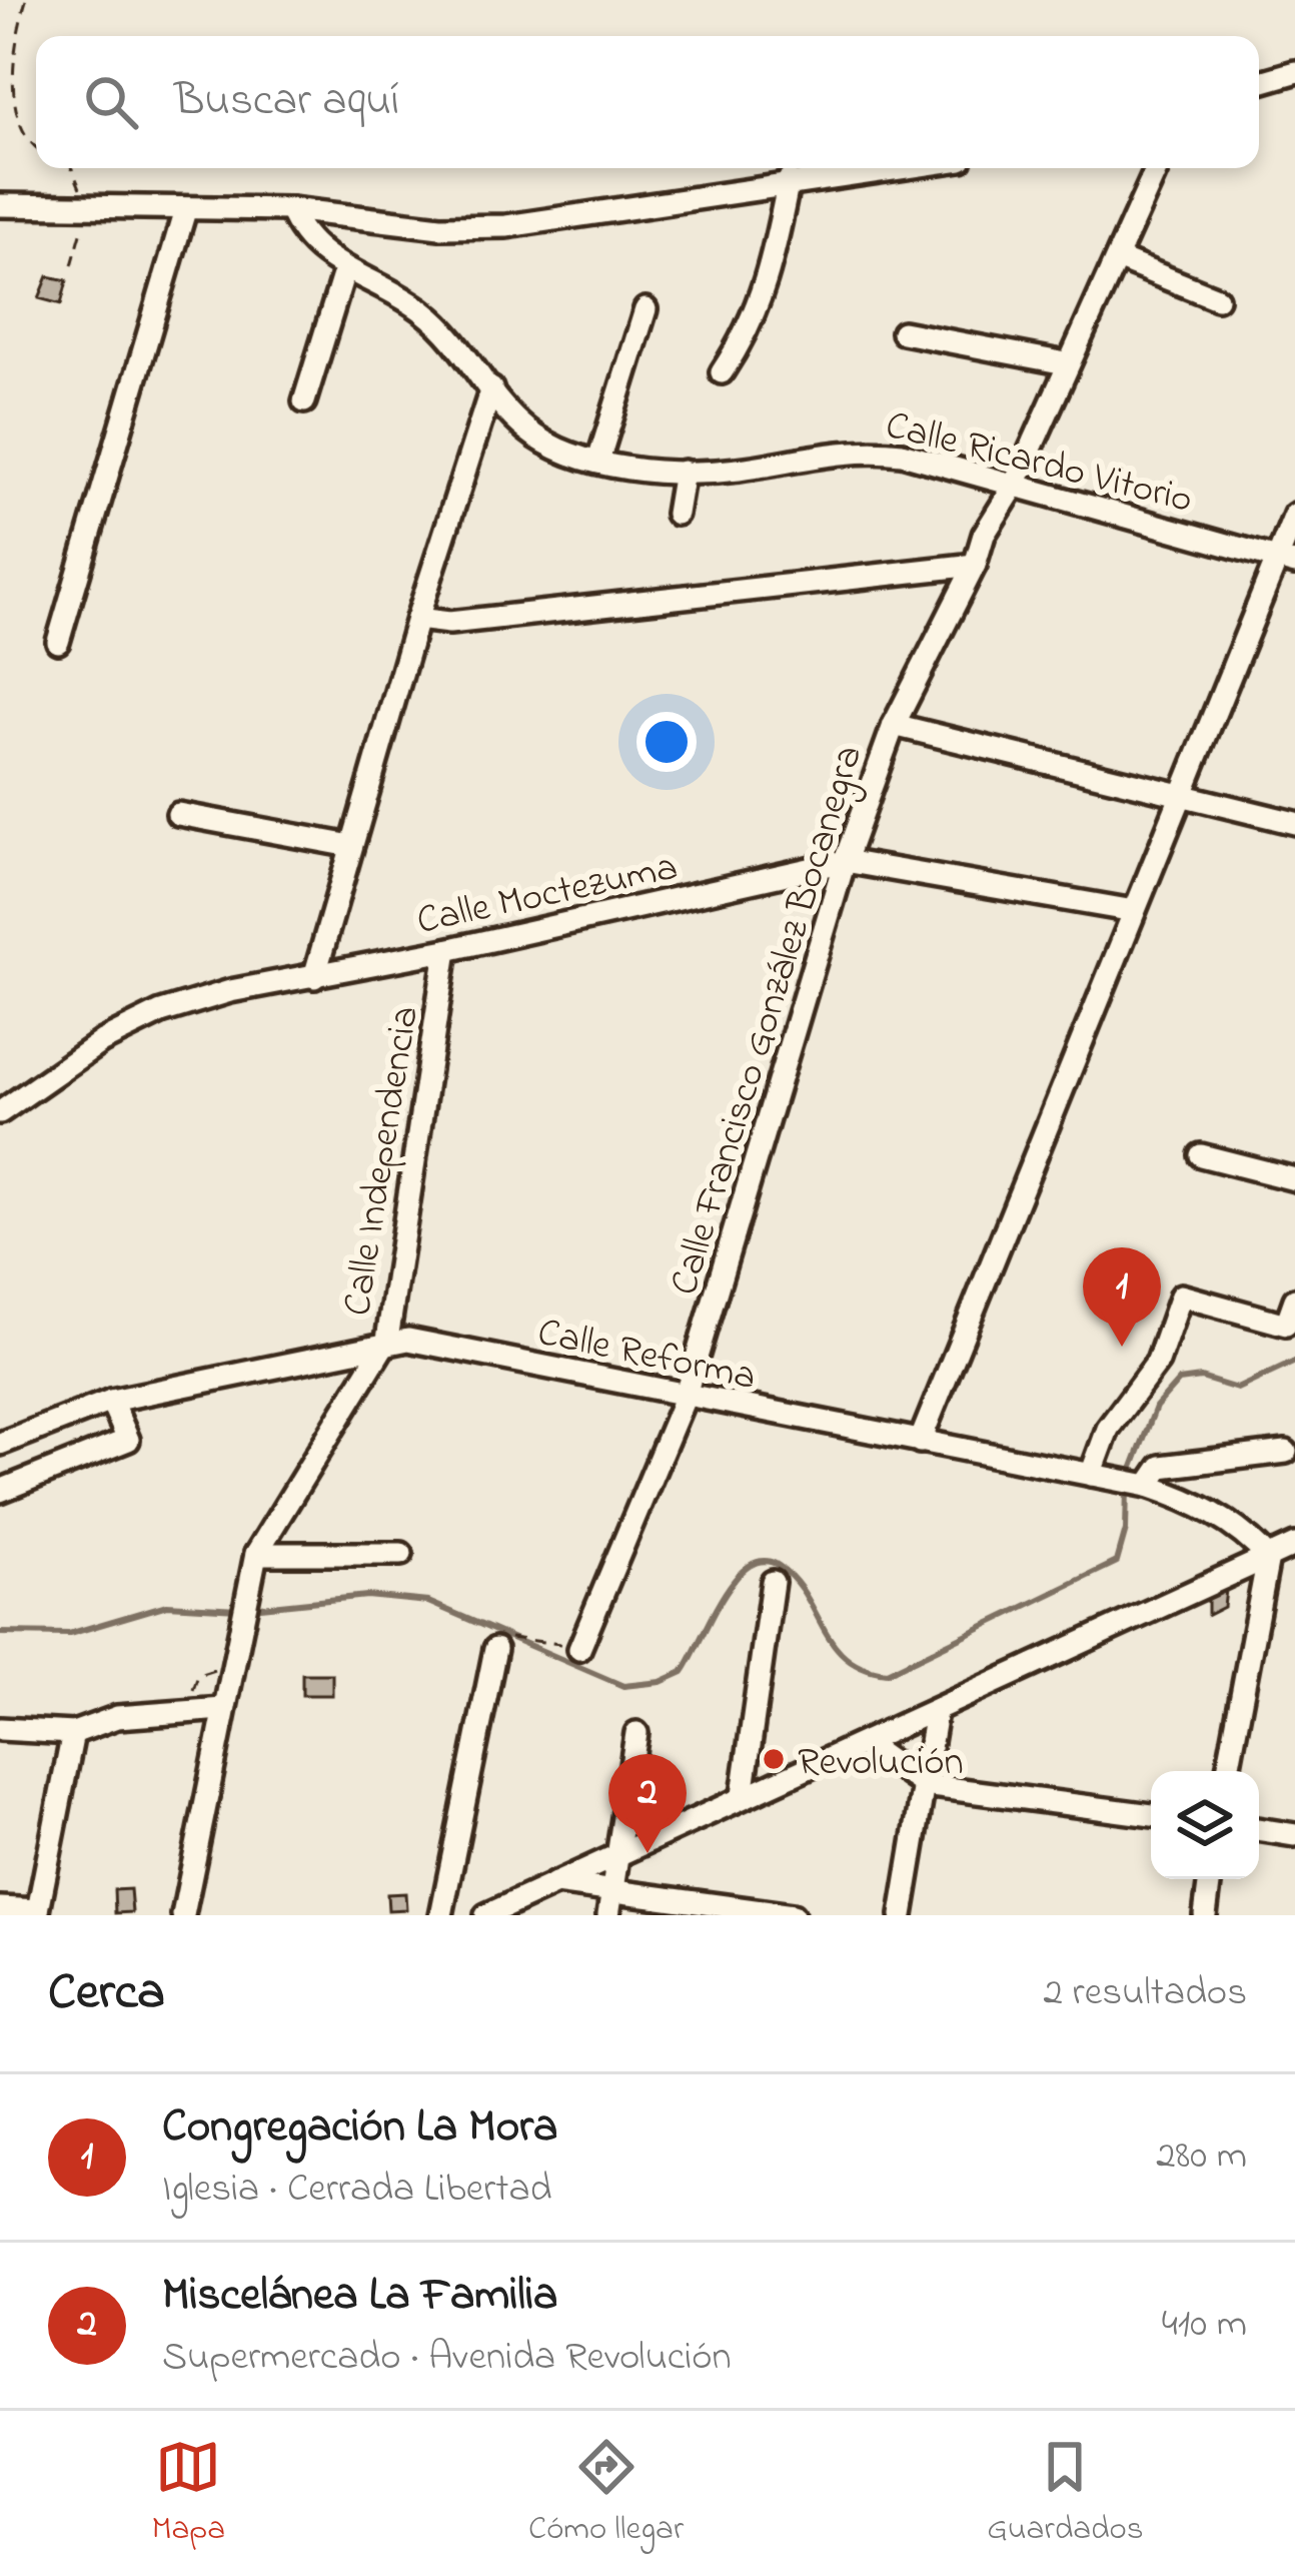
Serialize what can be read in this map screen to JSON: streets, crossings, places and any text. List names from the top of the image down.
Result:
{
  "streets": {
    "street": [
      "Calle Ricardo Vitorio",
      "Calle Moctezuma",
      "Calle Francisco González Bocanegra",
      "Calle Independencia",
      "Calle Reforma"
    ]
  },
  "crossings": [
    ["Calle Ricardo Vitorio", "Calle Francisco González Bocanegra"],
    ["Calle Moctezuma", "Calle Francisco González Bocanegra"],
    ["Calle Moctezuma", "Calle Independencia"],
    ["Calle Francisco González Bocanegra", "Calle Reforma"],
    ["Calle Independencia", "Calle Reforma"]
  ],
  "places": ["Revolución"],
  "page": {
    "search": "Buscar aquí",
    "pins": ["1", "2"],
    "heading": ["Cerca", "2 resultados"],
    "list": [
      {
        "mark": "1",
        "name": "Congregación La Mora",
        "note": "Iglesia · Cerrada Libertad",
        "value": "280 m"
      },
      {
        "mark": "2",
        "name": "Miscelánea La Familia",
        "note": "Supermercado · Avenida Revolución",
        "value": "410 m"
      }
    ],
    "nav": ["Mapa", "Cómo llegar", "Guardados"]
  }
}
